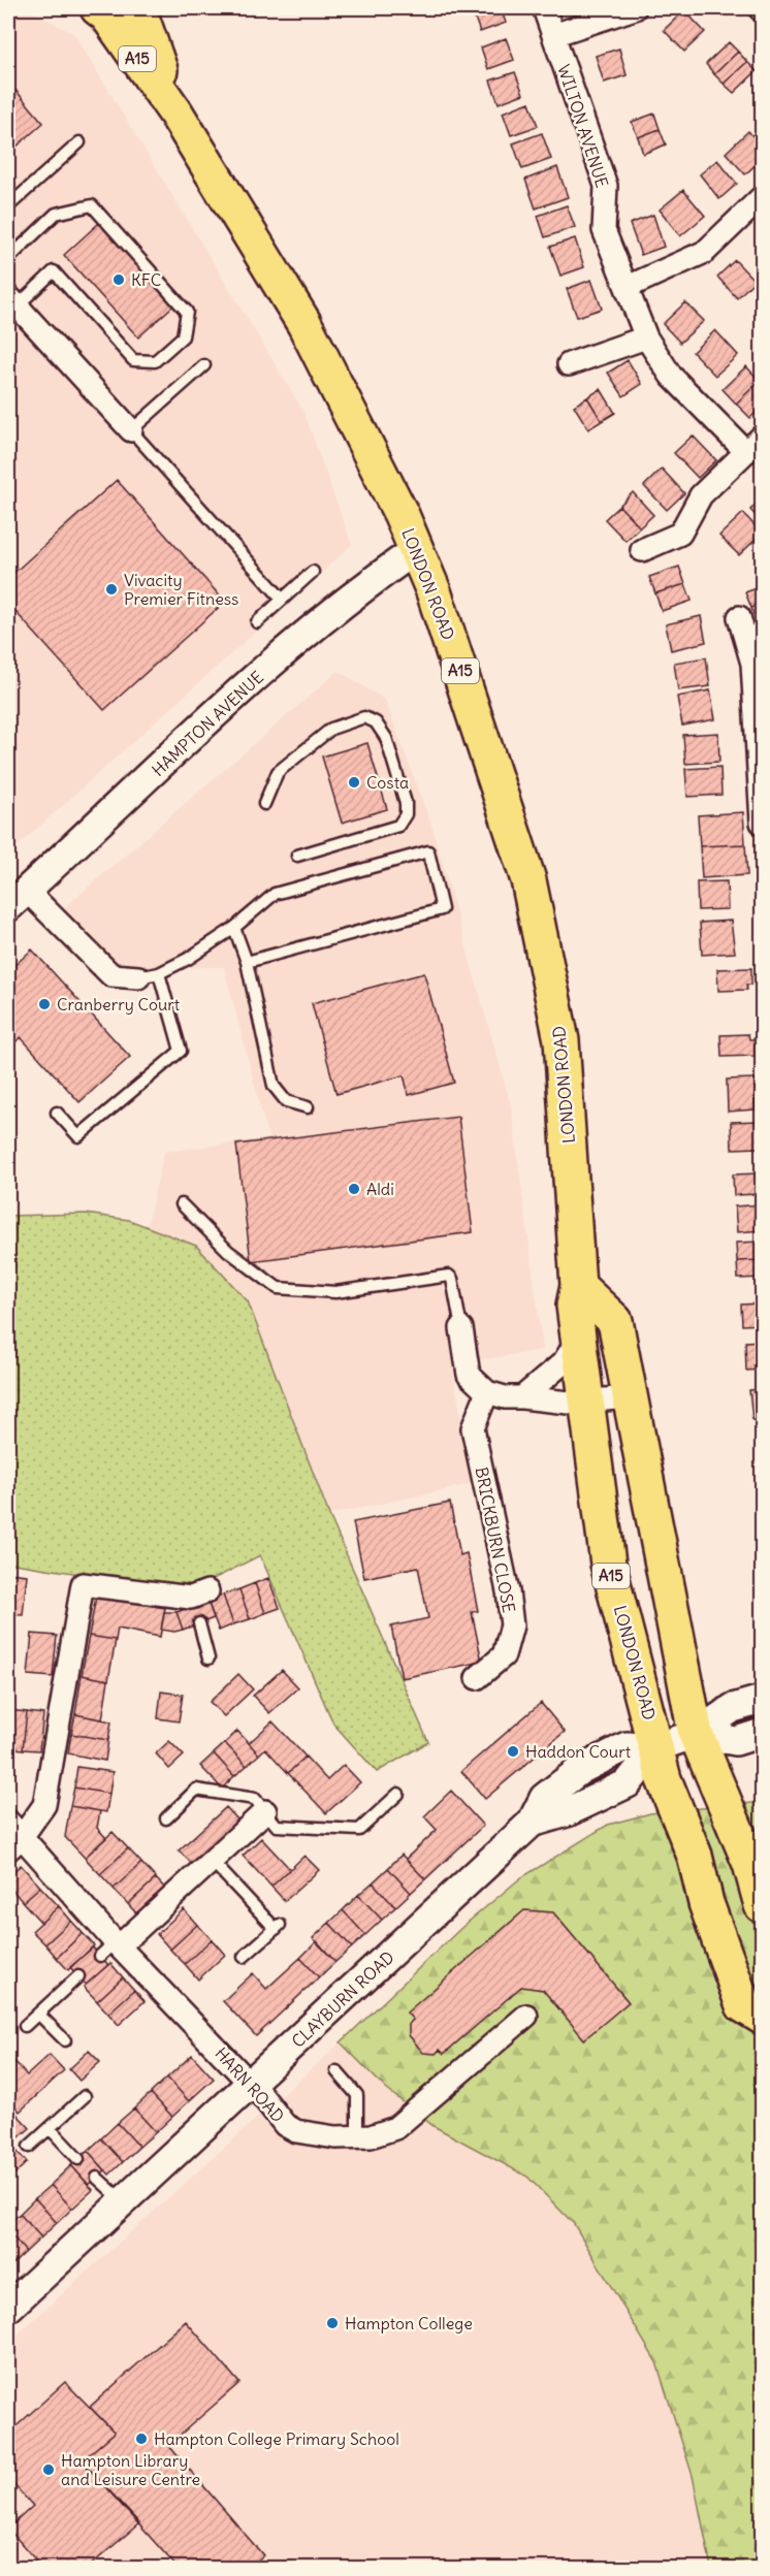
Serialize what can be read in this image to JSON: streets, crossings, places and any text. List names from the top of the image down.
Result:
{
  "streets": {
    "main road": ["A15", "LONDON ROAD"],
    "street": [
      "WILTON AVENUE",
      "HAMPTON AVENUE",
      "BRICKBURN CLOSE",
      "CLAYBURN ROAD",
      "HARN ROAD"
    ]
  },
  "crossings": [
    ["LONDON ROAD", "HAMPTON AVENUE"],
    ["LONDON ROAD", "CLAYBURN ROAD"],
    ["CLAYBURN ROAD", "HARN ROAD"]
  ],
  "places": [
    "KFC",
    "Vivacity Premier Fitness",
    "Costa",
    "Cranberry Court",
    "Aldi",
    "Haddon Court",
    "Hampton College",
    "Hampton College Primary School",
    "Hampton Library and Leisure Centre"
  ]
}
